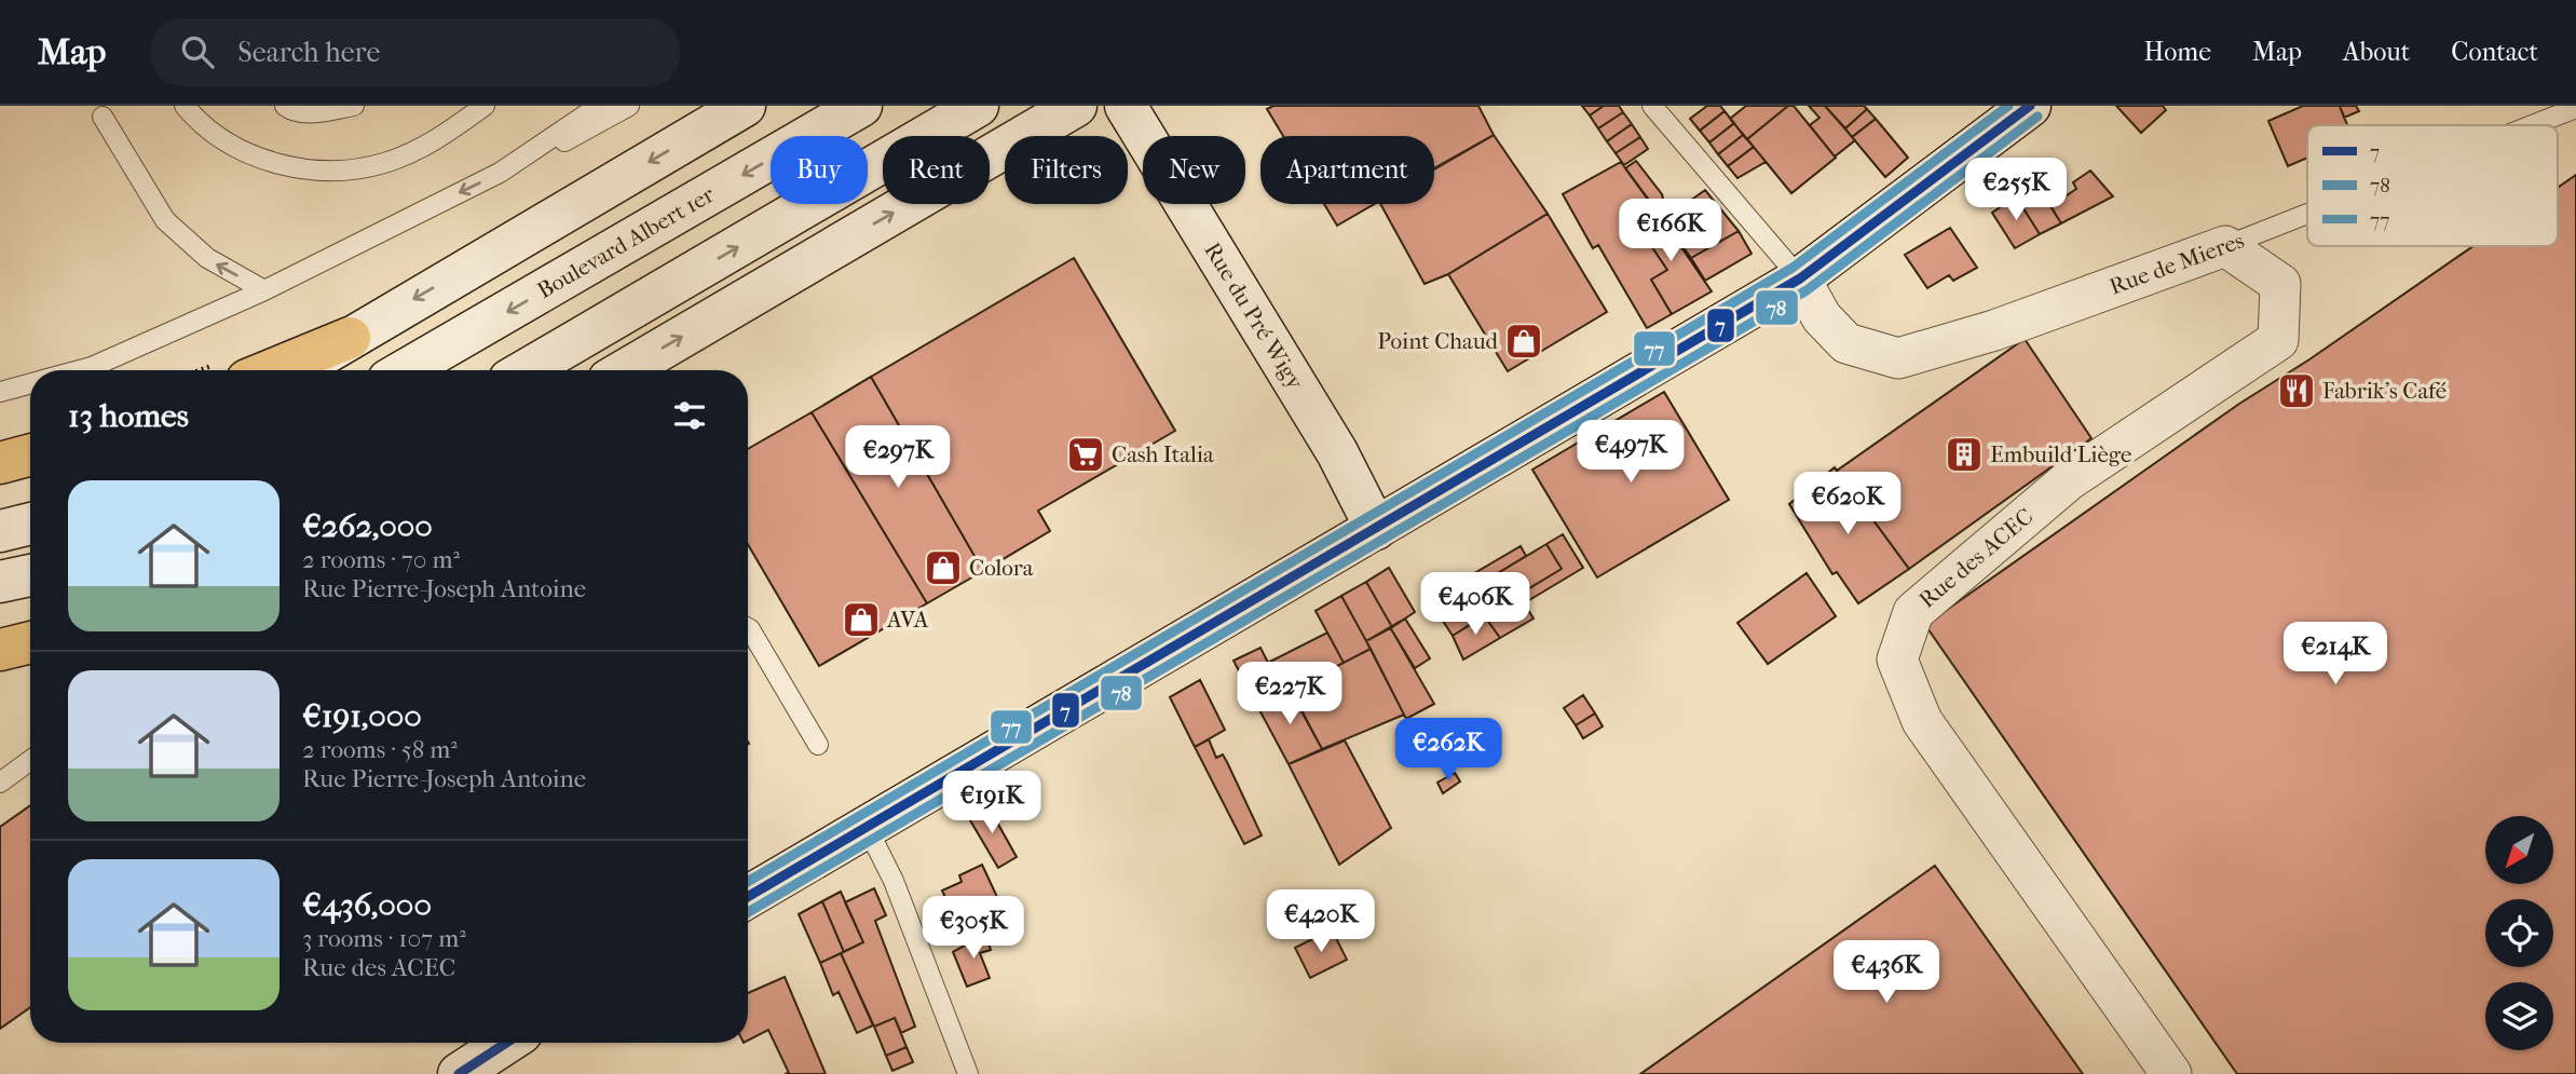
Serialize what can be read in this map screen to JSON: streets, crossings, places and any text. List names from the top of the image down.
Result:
{
  "streets": {
    "main road": ["Boulevard Albert 1er", "Rue du Pré Wigy"],
    "street": ["Rue de Mieres", "Rue des ACEC"]
  },
  "crossings": [
    ["Rue de Mieres", "Rue des ACEC"]
  ],
  "places": {
    "shop": ["Point Chaud", "Colora", "AVA"],
    "restaurant": ["Fabrik's Café"],
    "supermarket": ["Cash Italia"],
    "building": ["Embuild Liège"]
  },
  "lines": ["transit line 7", "transit line 77", "transit line 78"],
  "legend": ["7", "78", "77"],
  "north": "bottom left",
  "page": {
    "header": "Map",
    "search": "Search here",
    "nav": [
      "Home",
      "Map",
      "About",
      "Contact"
    ],
    "chip": [
      "Buy",
      "Rent",
      "Filters",
      "New",
      "Apartment"
    ],
    "price": [
      "€255K",
      "€166K",
      "€497K",
      "€297K",
      "€620K",
      "€406K",
      "€214K",
      "€227K",
      "€262K",
      "€191K",
      "€420K",
      "€305K",
      "€436K"
    ],
    "heading": "13 homes",
    "list": [
      {
        "name": "€262,000",
        "note": "2 rooms · 70 m² · Rue Pierre-Joseph Antoine"
      },
      {
        "name": "€191,000",
        "note": "2 rooms · 58 m² · Rue Pierre-Joseph Antoine"
      },
      {
        "name": "€436,000",
        "note": "3 rooms · 107 m² · Rue des ACEC"
      }
    ]
  }
}
